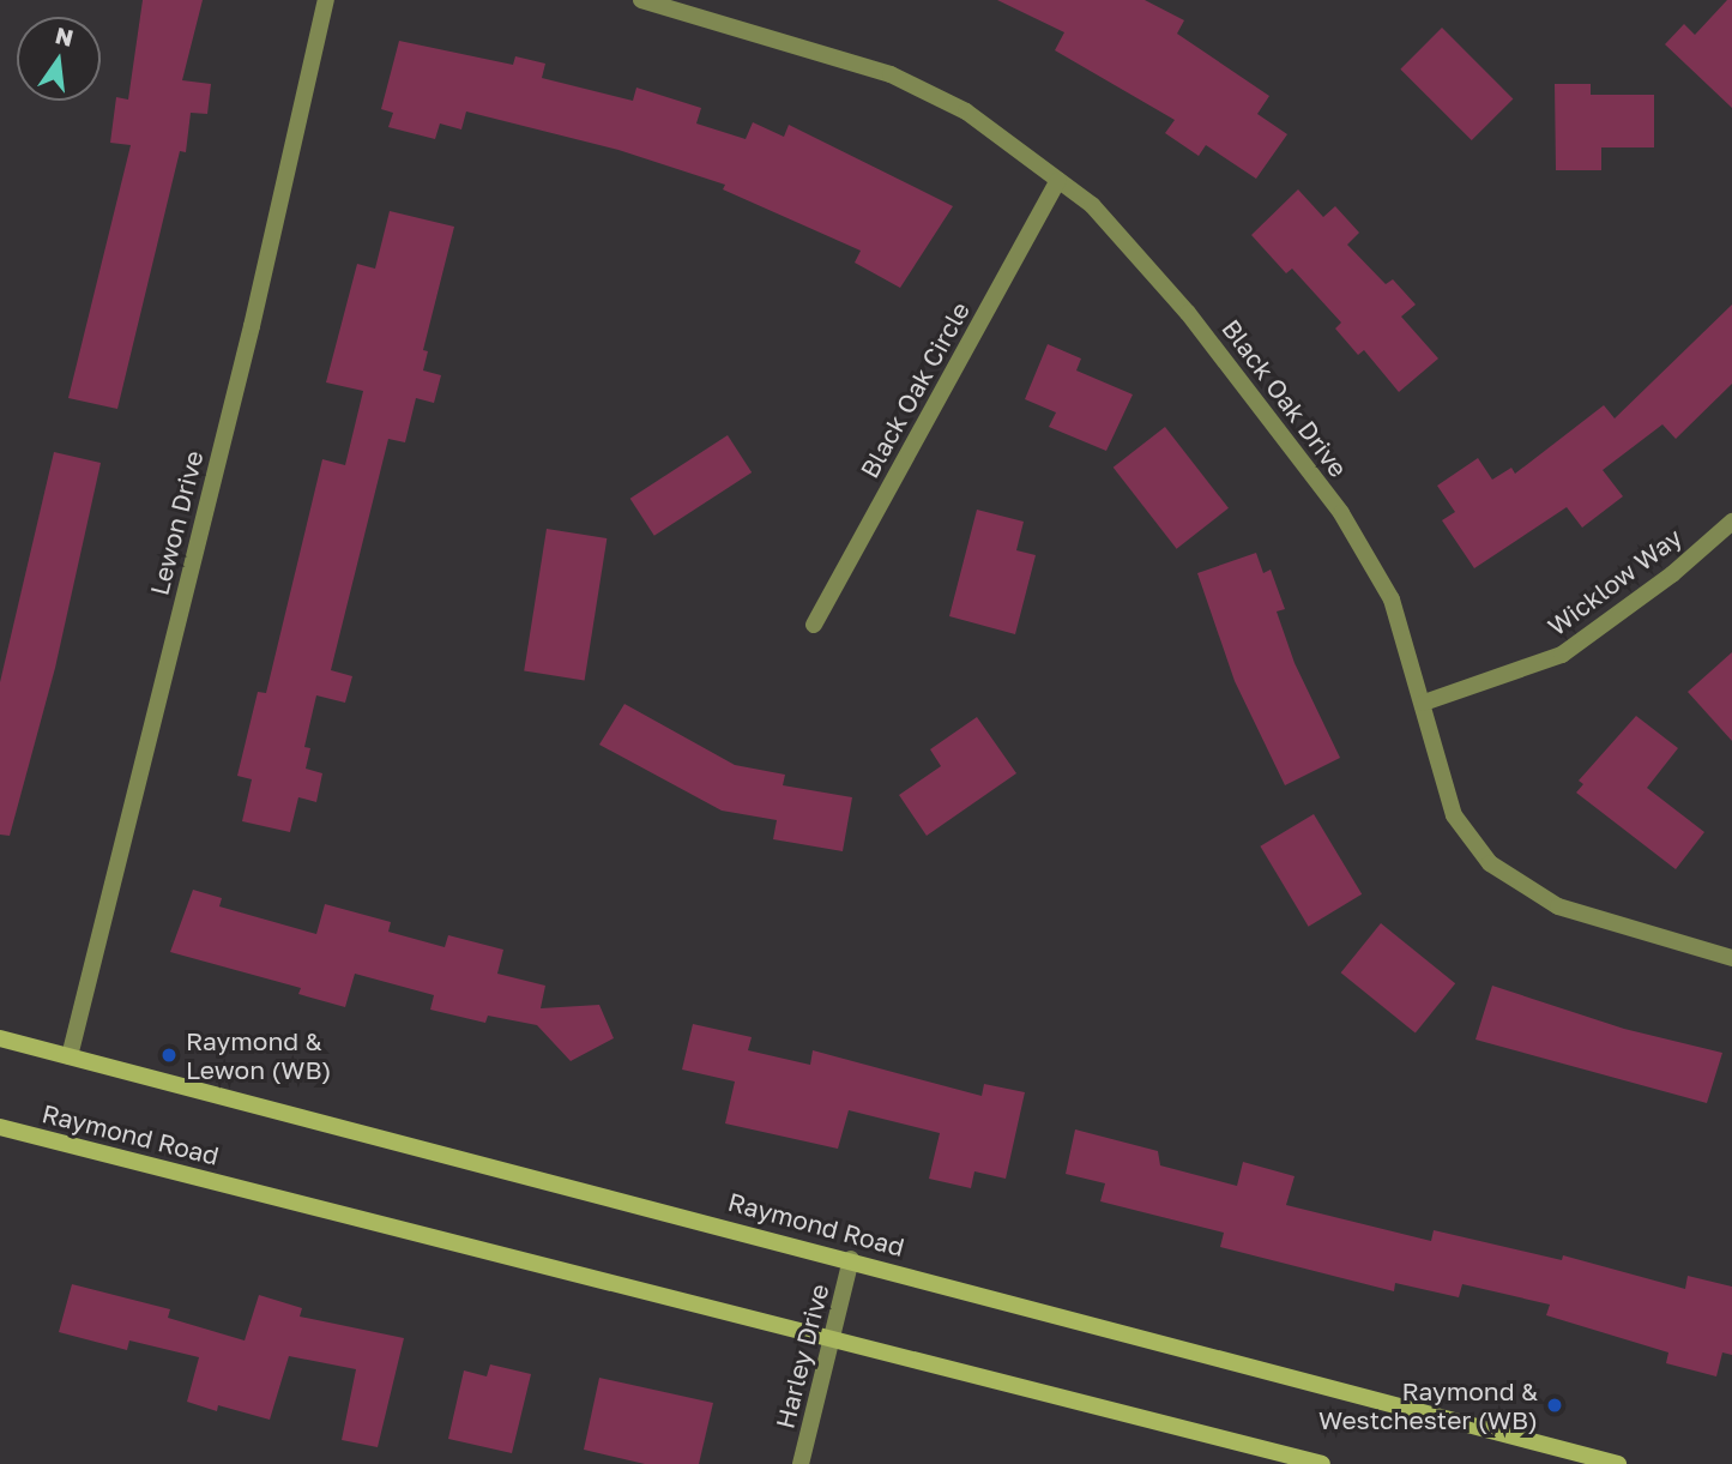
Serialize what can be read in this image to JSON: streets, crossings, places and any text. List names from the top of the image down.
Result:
{
  "streets": {
    "main road": ["Raymond Road"],
    "street": [
      "Black Oak Circle",
      "Black Oak Drive",
      "Lewon Drive",
      "Wicklow Way",
      "Harley Drive"
    ]
  },
  "crossings": [
    ["Black Oak Circle", "Black Oak Drive"],
    ["Black Oak Drive", "Wicklow Way"],
    ["Lewon Drive", "Raymond Road"],
    ["Raymond Road", "Harley Drive"]
  ],
  "places": ["Raymond & Lewon (WB)", "Raymond & Westchester (WB)"],
  "north": "top"
}
